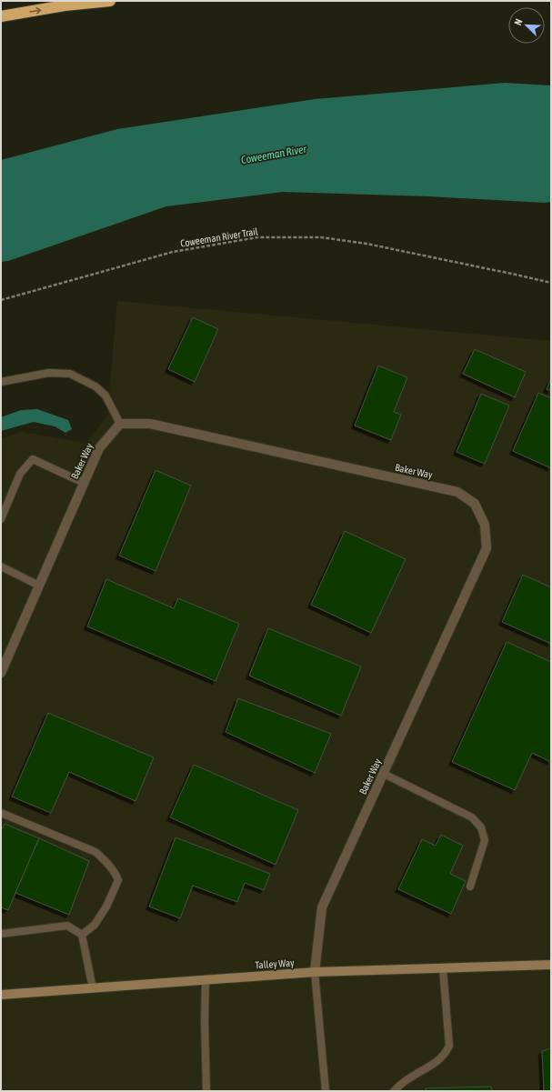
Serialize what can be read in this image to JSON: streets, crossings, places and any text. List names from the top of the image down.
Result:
{
  "streets": {
    "main road": ["Talley Way"],
    "street": ["Baker Way"],
    "path": ["Coweeman River Trail"]
  },
  "crossings": [
    ["Baker Way", "Talley Way"]
  ],
  "water": ["Coweeman River"],
  "north": "top left"
}
